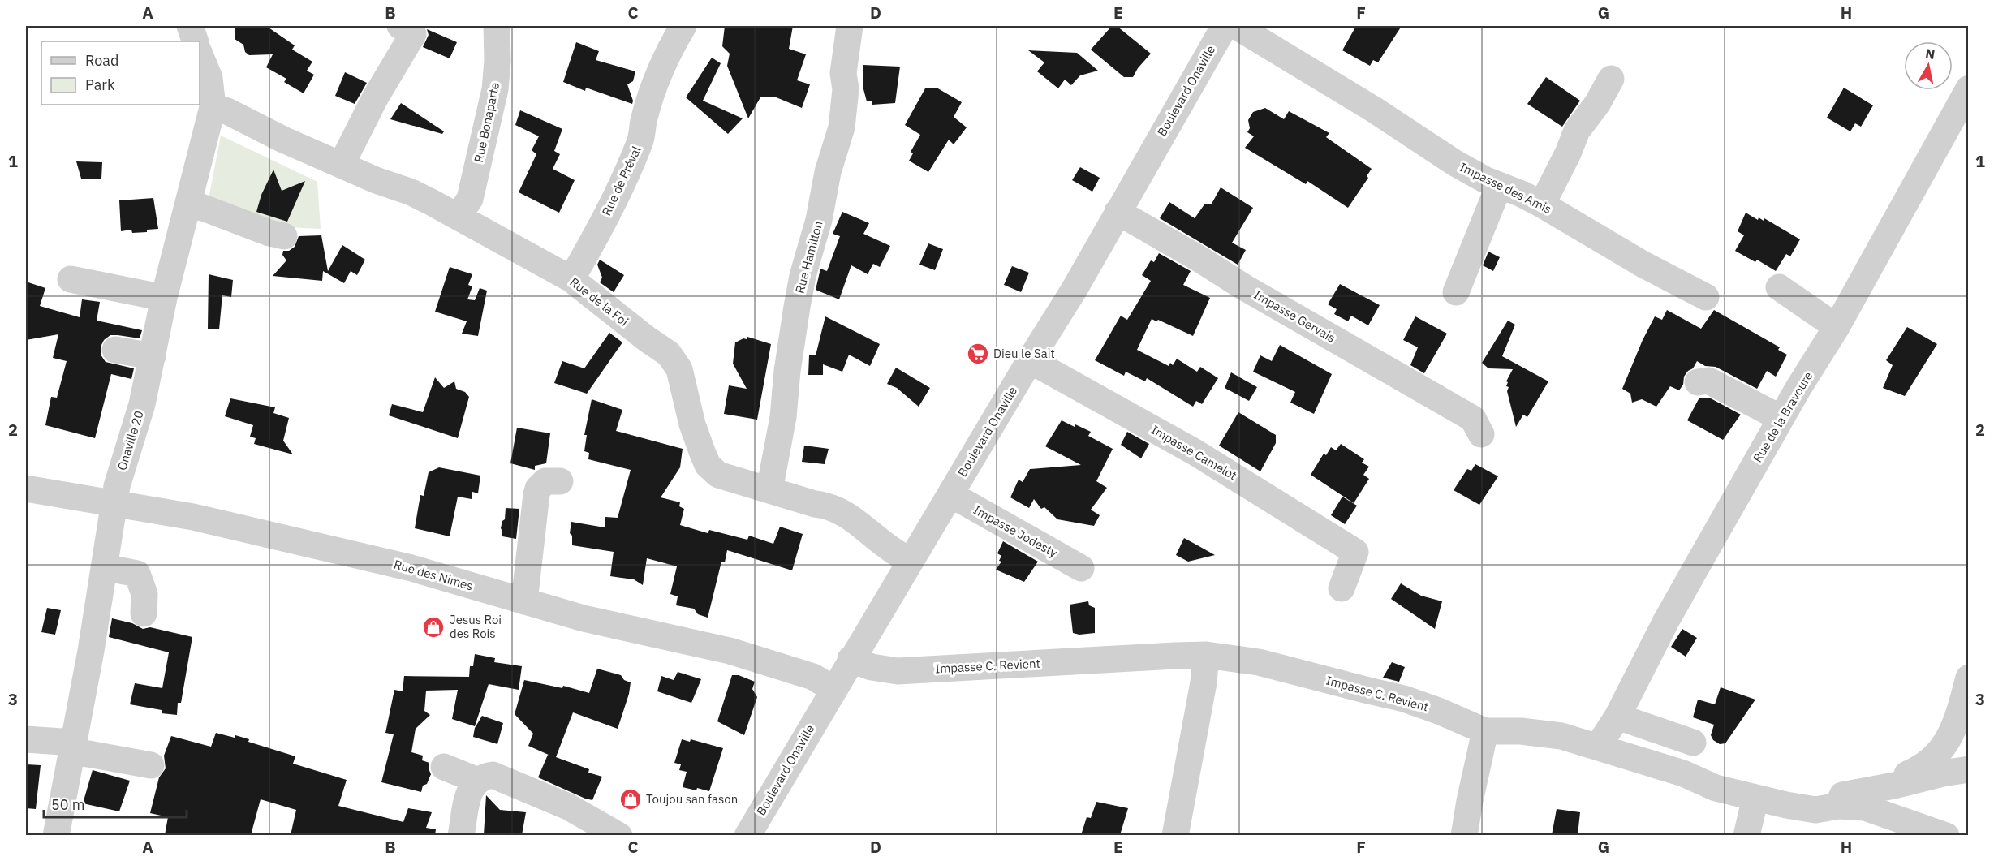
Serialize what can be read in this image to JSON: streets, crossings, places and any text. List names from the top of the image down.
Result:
{
  "streets": {
    "street": [
      "Boulevard Onaville",
      "Rue Bonaparte",
      "Rue de Préval",
      "Impasse des Amis",
      "Rue Hamilton",
      "Rue de la Foi",
      "Impasse Gervais",
      "Rue de la Bravoure",
      "Onaville 20",
      "Impasse Camelot",
      "Impasse Jodesty",
      "Rue des Nimes",
      "Impasse C. Revient"
    ]
  },
  "crossings": [
    ["Boulevard Onaville", "Rue de la Foi"],
    ["Boulevard Onaville", "Impasse Gervais"],
    ["Boulevard Onaville", "Impasse Camelot"],
    ["Boulevard Onaville", "Impasse Jodesty"],
    ["Boulevard Onaville", "Rue des Nimes"],
    ["Boulevard Onaville", "Impasse C. Revient"],
    ["Rue Bonaparte", "Rue de la Foi"],
    ["Rue de Préval", "Rue de la Foi"],
    ["Rue Hamilton", "Rue de la Foi"],
    ["Rue de la Foi", "Onaville 20"],
    ["Rue de la Bravoure", "Impasse C. Revient"],
    ["Onaville 20", "Rue des Nimes"]
  ],
  "places": {
    "supermarket": ["Dieu le Sait"],
    "shop": ["Jesus Roi des Rois", "Toujou san fason"]
  },
  "legend": ["Road", "Park"],
  "scale_bar": "50 m",
  "north": "top",
  "grid": {
    "columns": [
      "A",
      "B",
      "C",
      "D",
      "E",
      "F",
      "G",
      "H"
    ],
    "rows": ["1", "2", "3"]
  }
}
